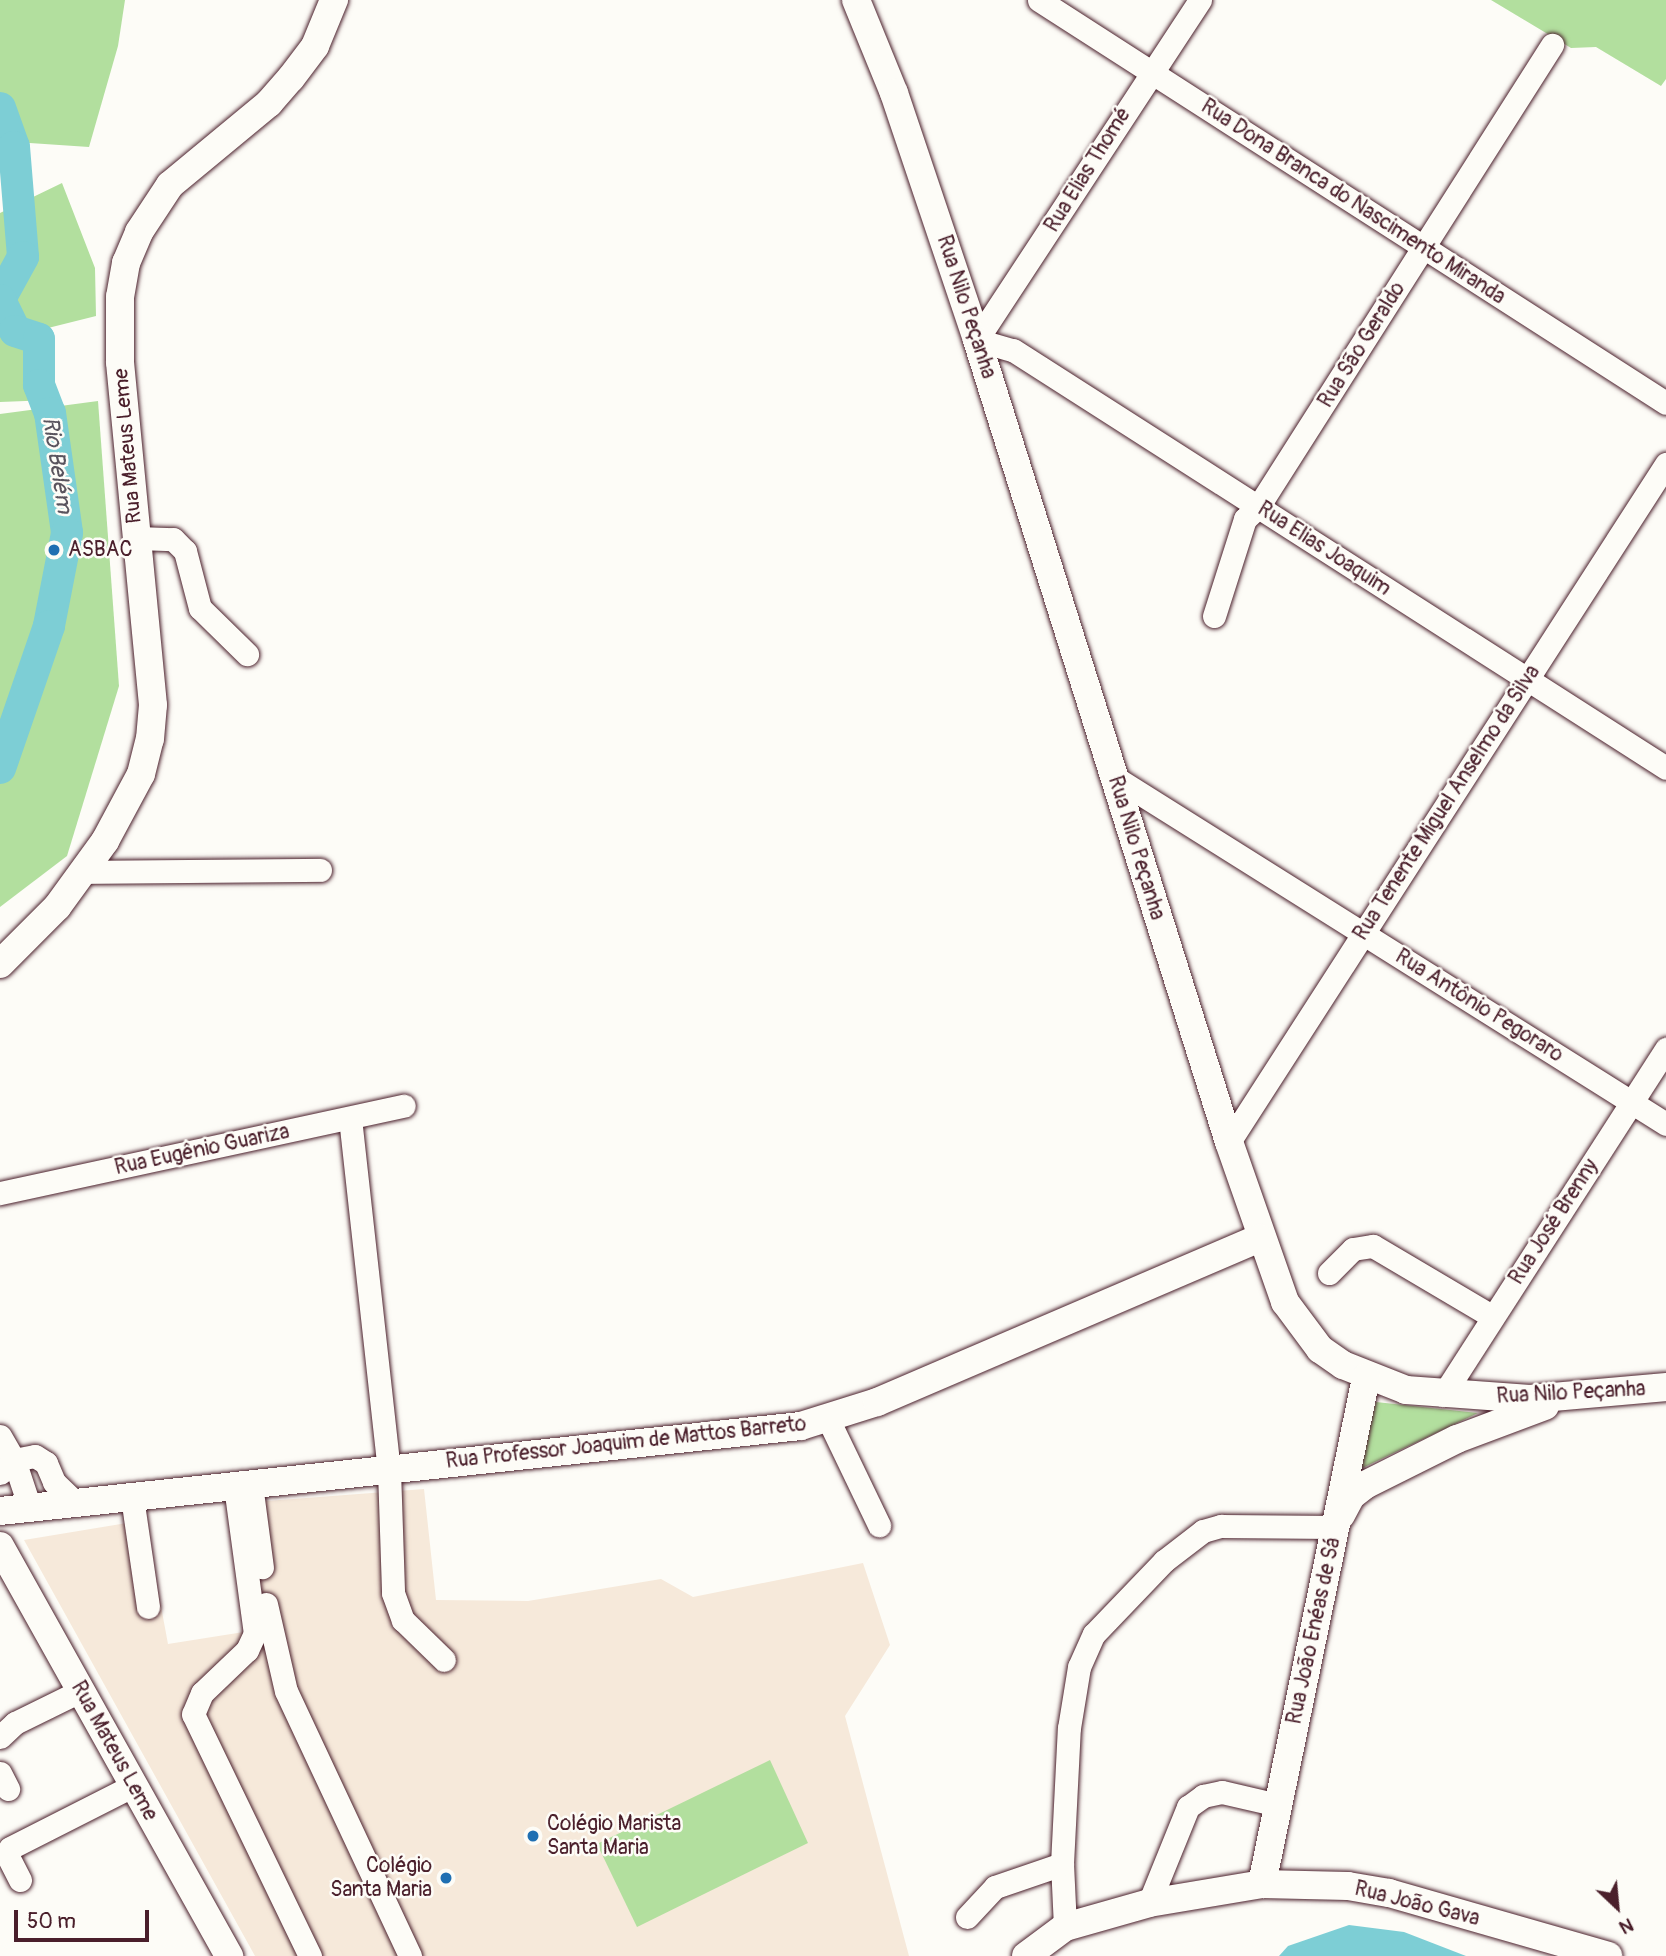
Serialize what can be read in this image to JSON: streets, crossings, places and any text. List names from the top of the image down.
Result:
{
  "streets": {
    "main road": [
      "Rua Nilo Peçanha",
      "Rua Mateus Leme",
      "Rua Professor Joaquim de Mattos Barreto",
      "Rua João Enéas de Sá",
      "Rua João Gava"
    ],
    "street": [
      "Rua Elias Thomé",
      "Rua Dona Branca do Nascimento Miranda",
      "Rua São Geraldo",
      "Rua Elias Joaquim",
      "Rua Tenente Miguel Anselmo da Silva",
      "Rua Antônio Pegoraro",
      "Rua Eugênio Guariza",
      "Rua José Brenny"
    ]
  },
  "crossings": [
    ["Rua Elias Thomé", "Rua Dona Branca do Nascimento Miranda"],
    ["Rua Elias Thomé", "Rua Nilo Peçanha"],
    ["Rua Elias Thomé", "Rua Elias Joaquim"],
    ["Rua Dona Branca do Nascimento Miranda", "Rua São Geraldo"],
    ["Rua Nilo Peçanha", "Rua Elias Joaquim"],
    ["Rua Nilo Peçanha", "Rua Tenente Miguel Anselmo da Silva"],
    ["Rua Nilo Peçanha", "Rua Antônio Pegoraro"],
    ["Rua Nilo Peçanha", "Rua José Brenny"],
    ["Rua Nilo Peçanha", "Rua Professor Joaquim de Mattos Barreto"],
    ["Rua Nilo Peçanha", "Rua João Enéas de Sá"],
    ["Rua São Geraldo", "Rua Elias Joaquim"],
    ["Rua Elias Joaquim", "Rua Tenente Miguel Anselmo da Silva"],
    ["Rua Tenente Miguel Anselmo da Silva", "Rua Antônio Pegoraro"],
    ["Rua Antônio Pegoraro", "Rua José Brenny"],
    ["Rua João Enéas de Sá", "Rua João Gava"]
  ],
  "water": ["Rio Belém"],
  "places": ["ASBAC", "Colégio Marista Santa Maria", "Colégio Santa Maria"],
  "scale_bar": "50 m",
  "north": "bottom right"
}
